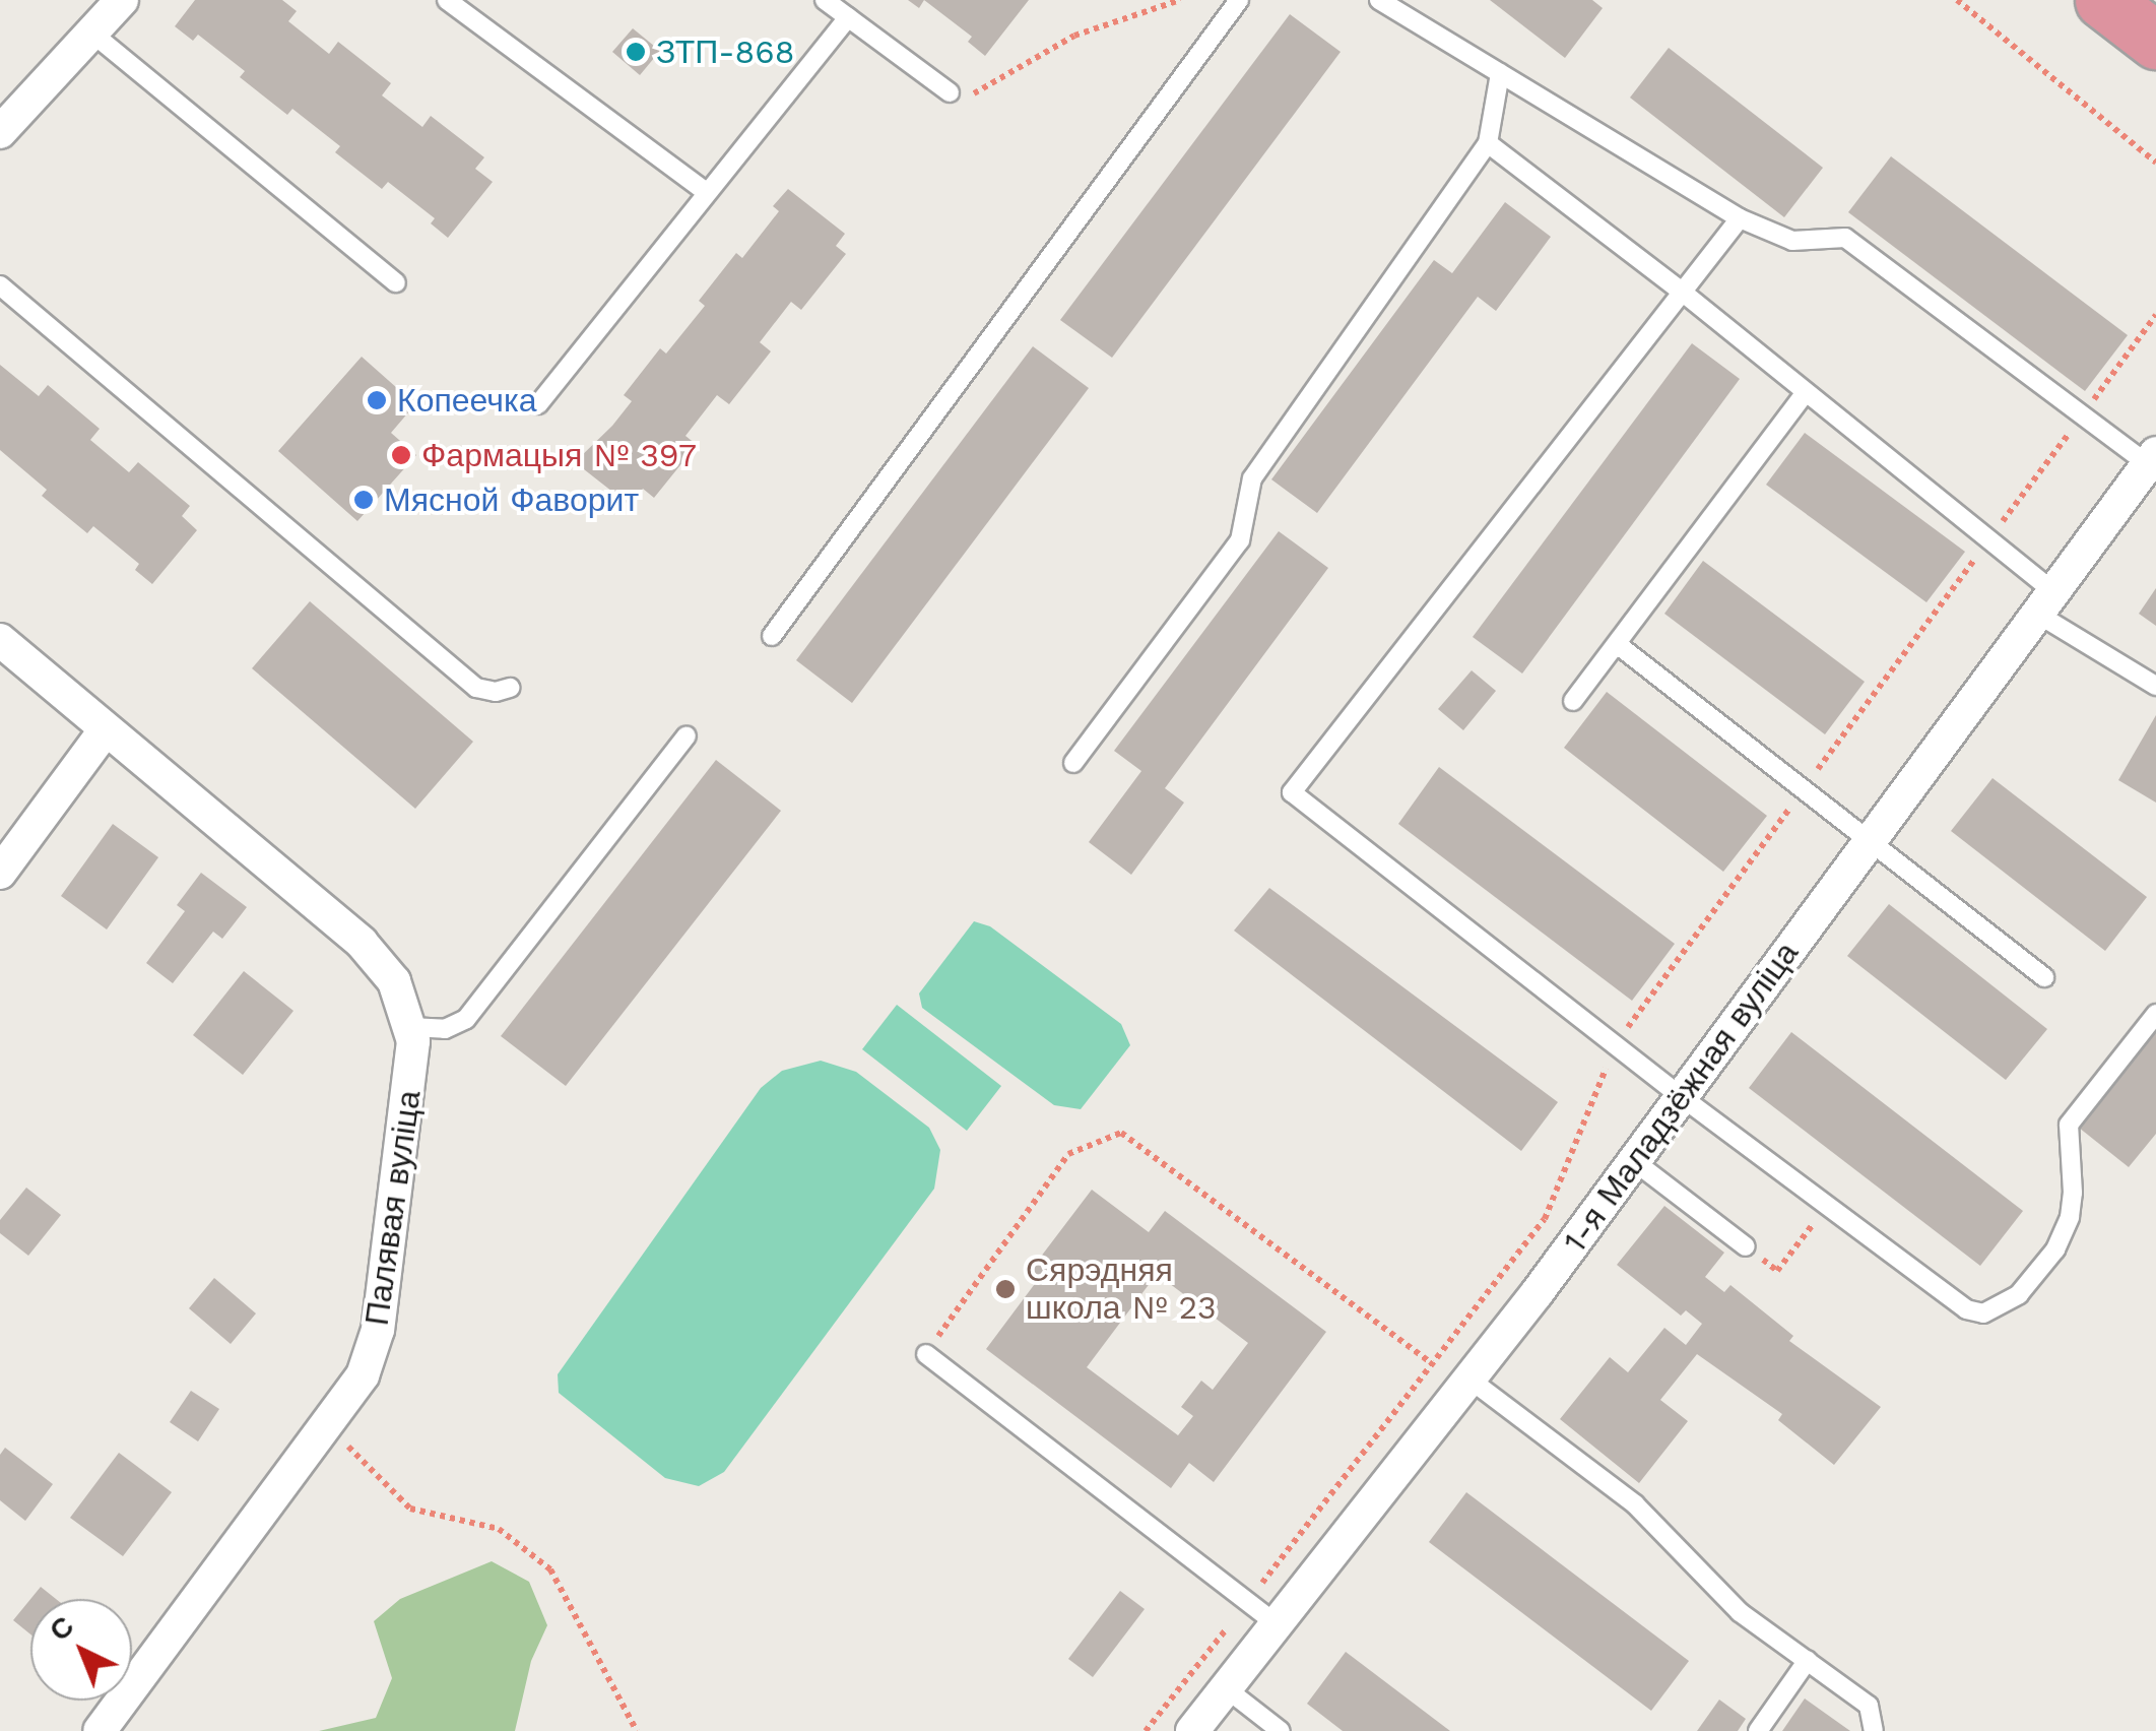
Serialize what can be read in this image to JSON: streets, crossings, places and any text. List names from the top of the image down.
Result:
{
  "streets": {
    "street": ["1-я Маладзёжная вуліца", "Палявая вуліца"]
  },
  "places": [
    "ЗТП-868",
    "Копеечка",
    "Фармацыя № 397",
    "Мясной Фаворит",
    "Сярэдняя школа № 23"
  ],
  "north": "top left"
}
